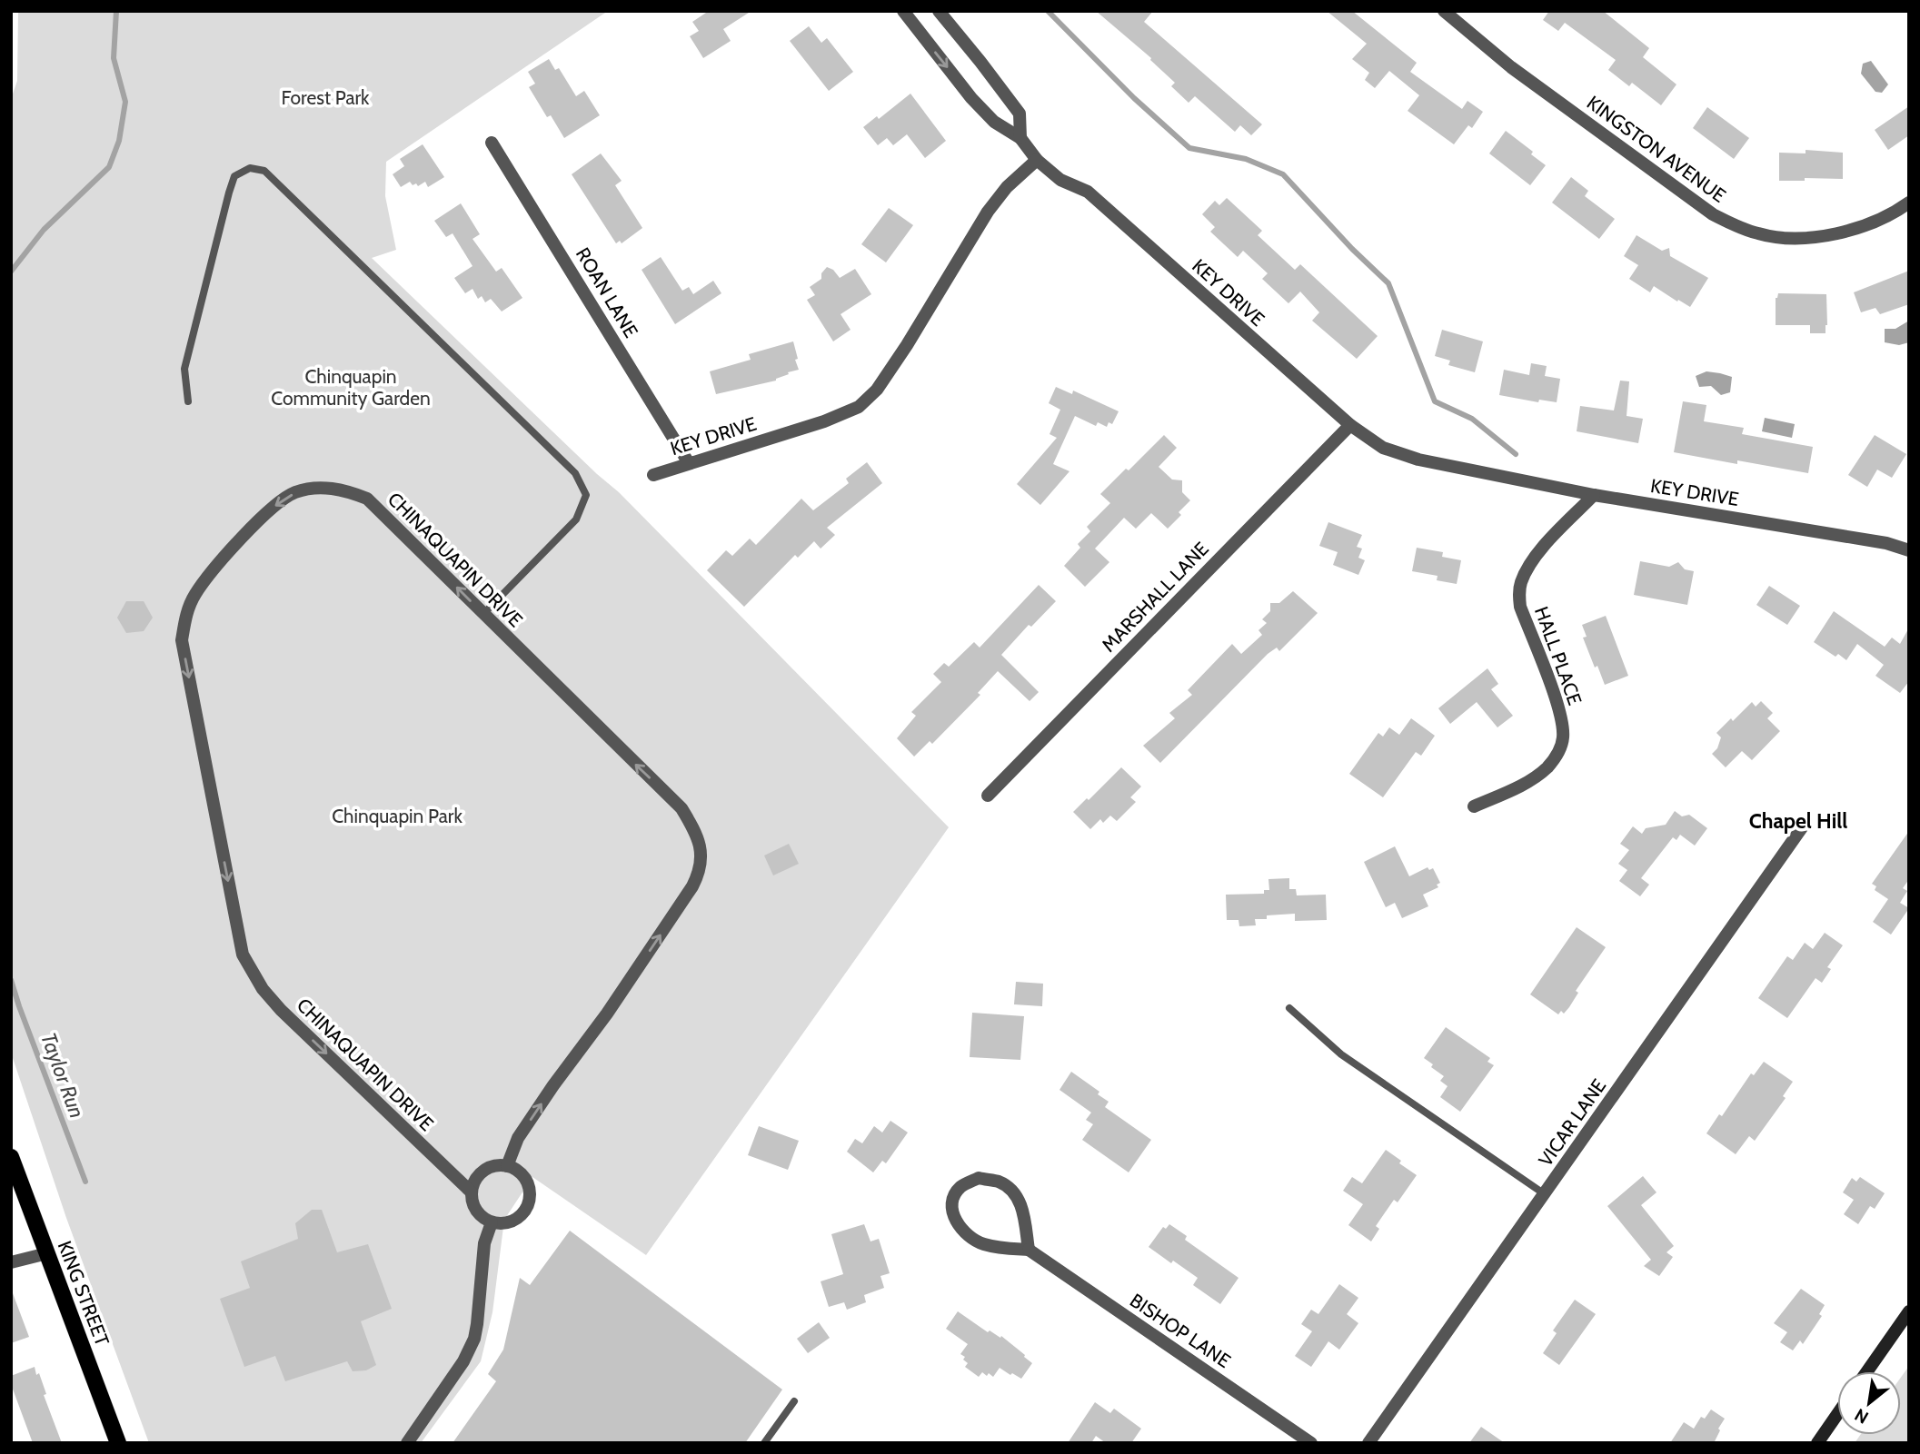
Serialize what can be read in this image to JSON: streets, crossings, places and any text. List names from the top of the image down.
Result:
{
  "streets": {
    "main road": ["KING STREET"],
    "street": [
      "KINGSTON AVENUE",
      "ROAN LANE",
      "KEY DRIVE",
      "CHINAQUAPIN DRIVE",
      "MARSHALL LANE",
      "HALL PLACE",
      "VICAR LANE",
      "BISHOP LANE"
    ]
  },
  "crossings": [
    ["ROAN LANE", "KEY DRIVE"],
    ["KEY DRIVE", "MARSHALL LANE"],
    ["KEY DRIVE", "HALL PLACE"]
  ],
  "districts": ["Chapel Hill"],
  "water": ["Taylor Run"],
  "parks": ["Forest Park", "Chinquapin Community Garden", "Chinquapin Park"],
  "north": "bottom left"
}
